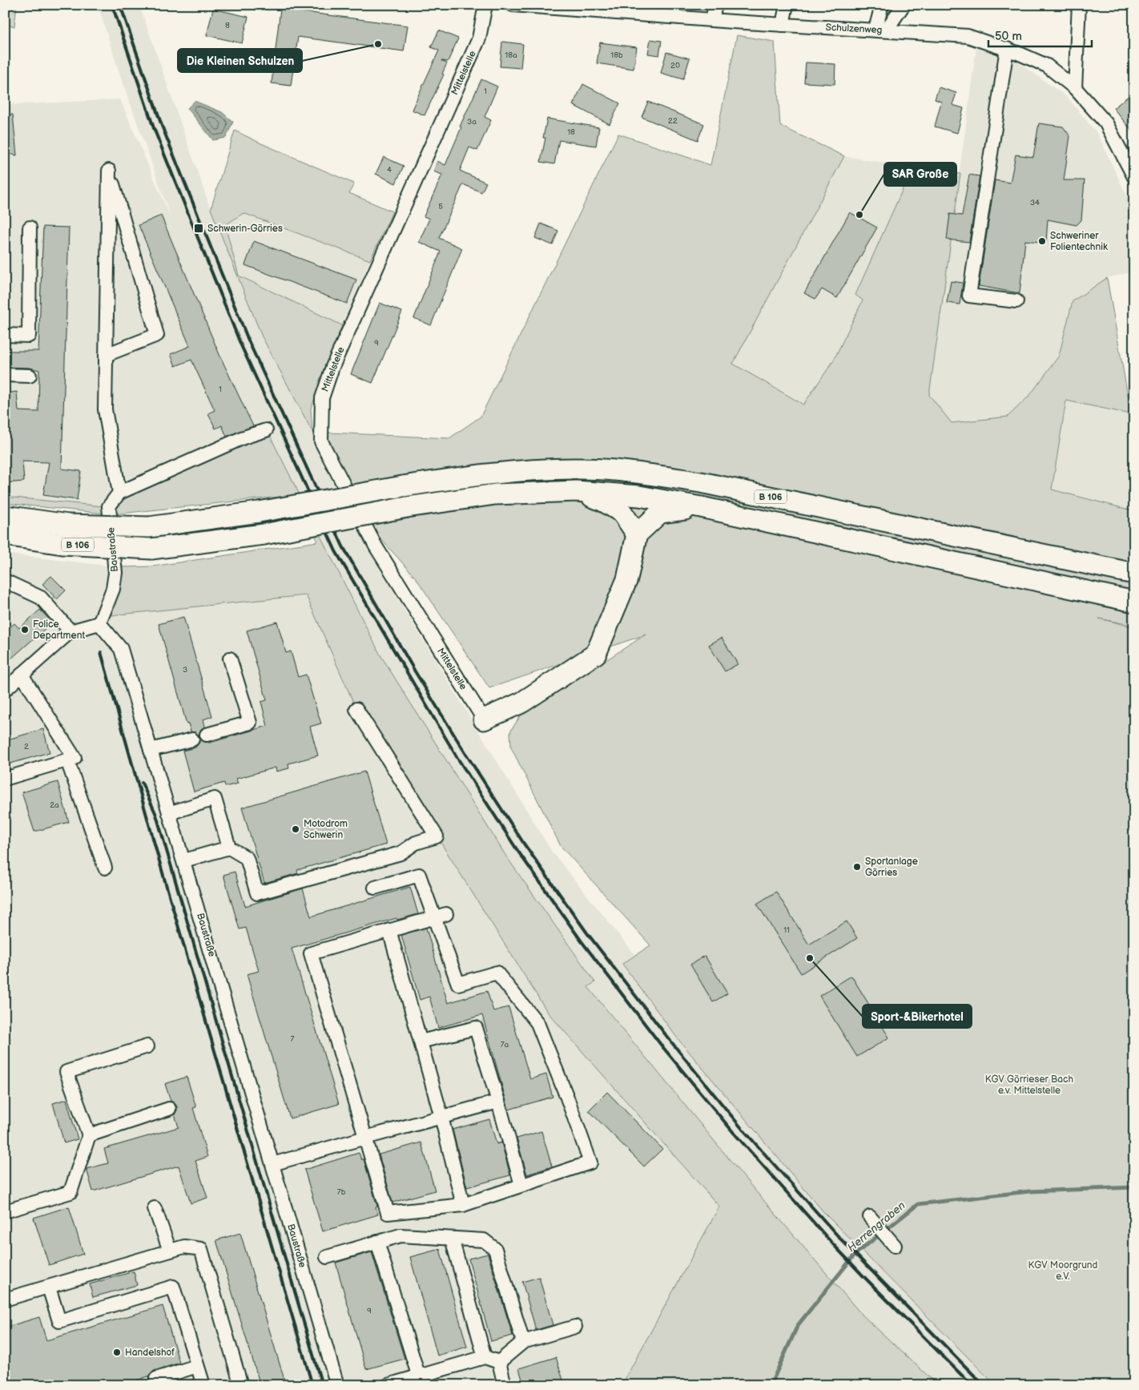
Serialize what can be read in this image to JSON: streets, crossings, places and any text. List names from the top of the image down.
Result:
{
  "streets": {
    "highway": ["B 106"],
    "street": ["Schulzenweg", "Mittelstelle", "Baustraße"]
  },
  "water": ["Herrengraben"],
  "parks": ["KGV Görrieser Bach e.v. Mittelstelle", "KGV Moorgrund e.V."],
  "places": {
    "other": [
      "Die Kleinen Schulzen",
      "SAR Große",
      "Schweriner Folientechnik",
      "Folice Department",
      "Motodrom Schwerin",
      "Sportanlage Görries",
      "Sport-&Bikerhotel",
      "Handelshof"
    ],
    "transit": ["Schwerin-Görries"]
  },
  "house_numbers": [
    "8",
    "18a",
    "18b",
    "20",
    "1",
    "22",
    "3a",
    "18",
    "4",
    "34",
    "5",
    "9",
    "1",
    "3",
    "2",
    "2a",
    "11",
    "7",
    "7a",
    "7b",
    "9"
  ],
  "scale_bar": "50 m"
}
